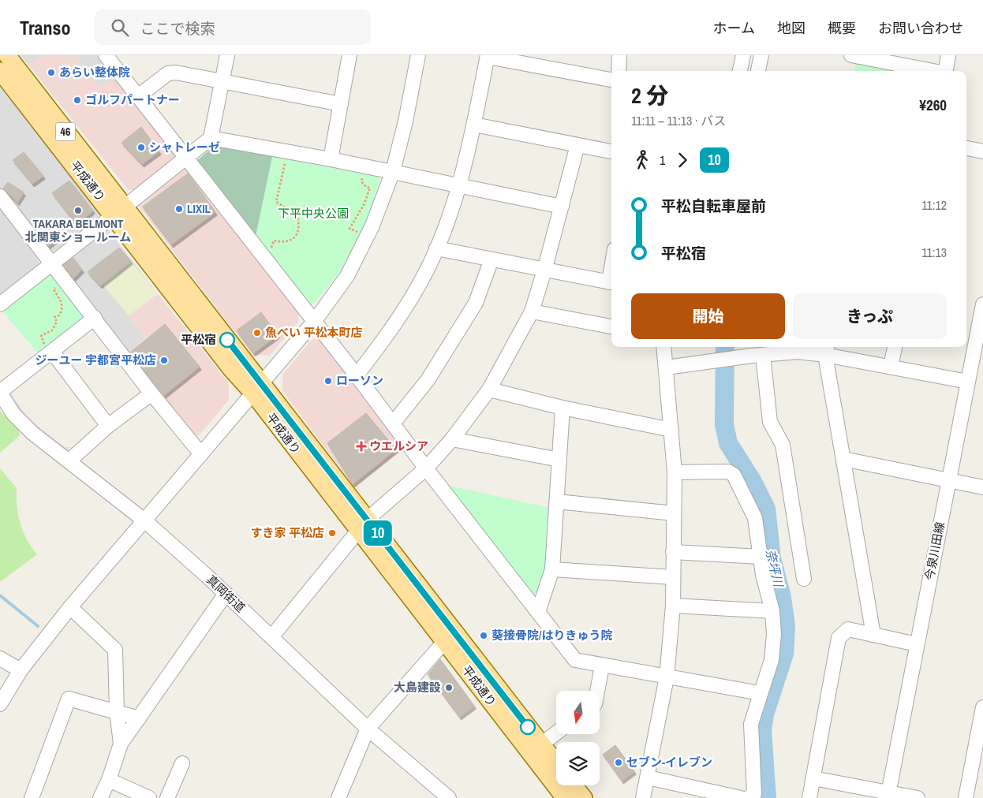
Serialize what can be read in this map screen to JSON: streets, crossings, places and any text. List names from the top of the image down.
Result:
{
  "streets": {
    "main road": ["46", "平成通り"],
    "street": ["今泉川田線", "真岡街道"]
  },
  "water": ["奈坪川"],
  "parks": ["下平中央公園"],
  "places": {
    "other": [
      "あらい整体院",
      "ゴルフパートナー",
      "シャトレーゼ",
      "LIXIL",
      "TAKARA BELMONT 北関東ショールーム",
      "魚べい 平松本町店",
      "平松宿",
      "ジーユー 宇都宮平松店",
      "ローソン",
      "すき家 平松店",
      "葵接骨院/はりきゅう院",
      "大島建設",
      "セブン-イレブン"
    ],
    "health": ["ウエルシア"]
  },
  "lines": ["bus line 10"],
  "north": "bottom",
  "page": {
    "header": "Transo",
    "search": "ここで検索",
    "nav": [
      "ホーム",
      "地図",
      "概要",
      "お問い合わせ"
    ],
    "on_map": "10",
    "heading": ["2 分", "11:11 – 11:13 · バス", "¥260"],
    "legs": ["1", "10"],
    "list": [
      {
        "name": "平松自転車屋前",
        "value": "11:12"
      },
      {
        "name": "平松宿",
        "value": "11:13"
      }
    ],
    "buttons": ["開始", "きっぷ"]
  }
}
